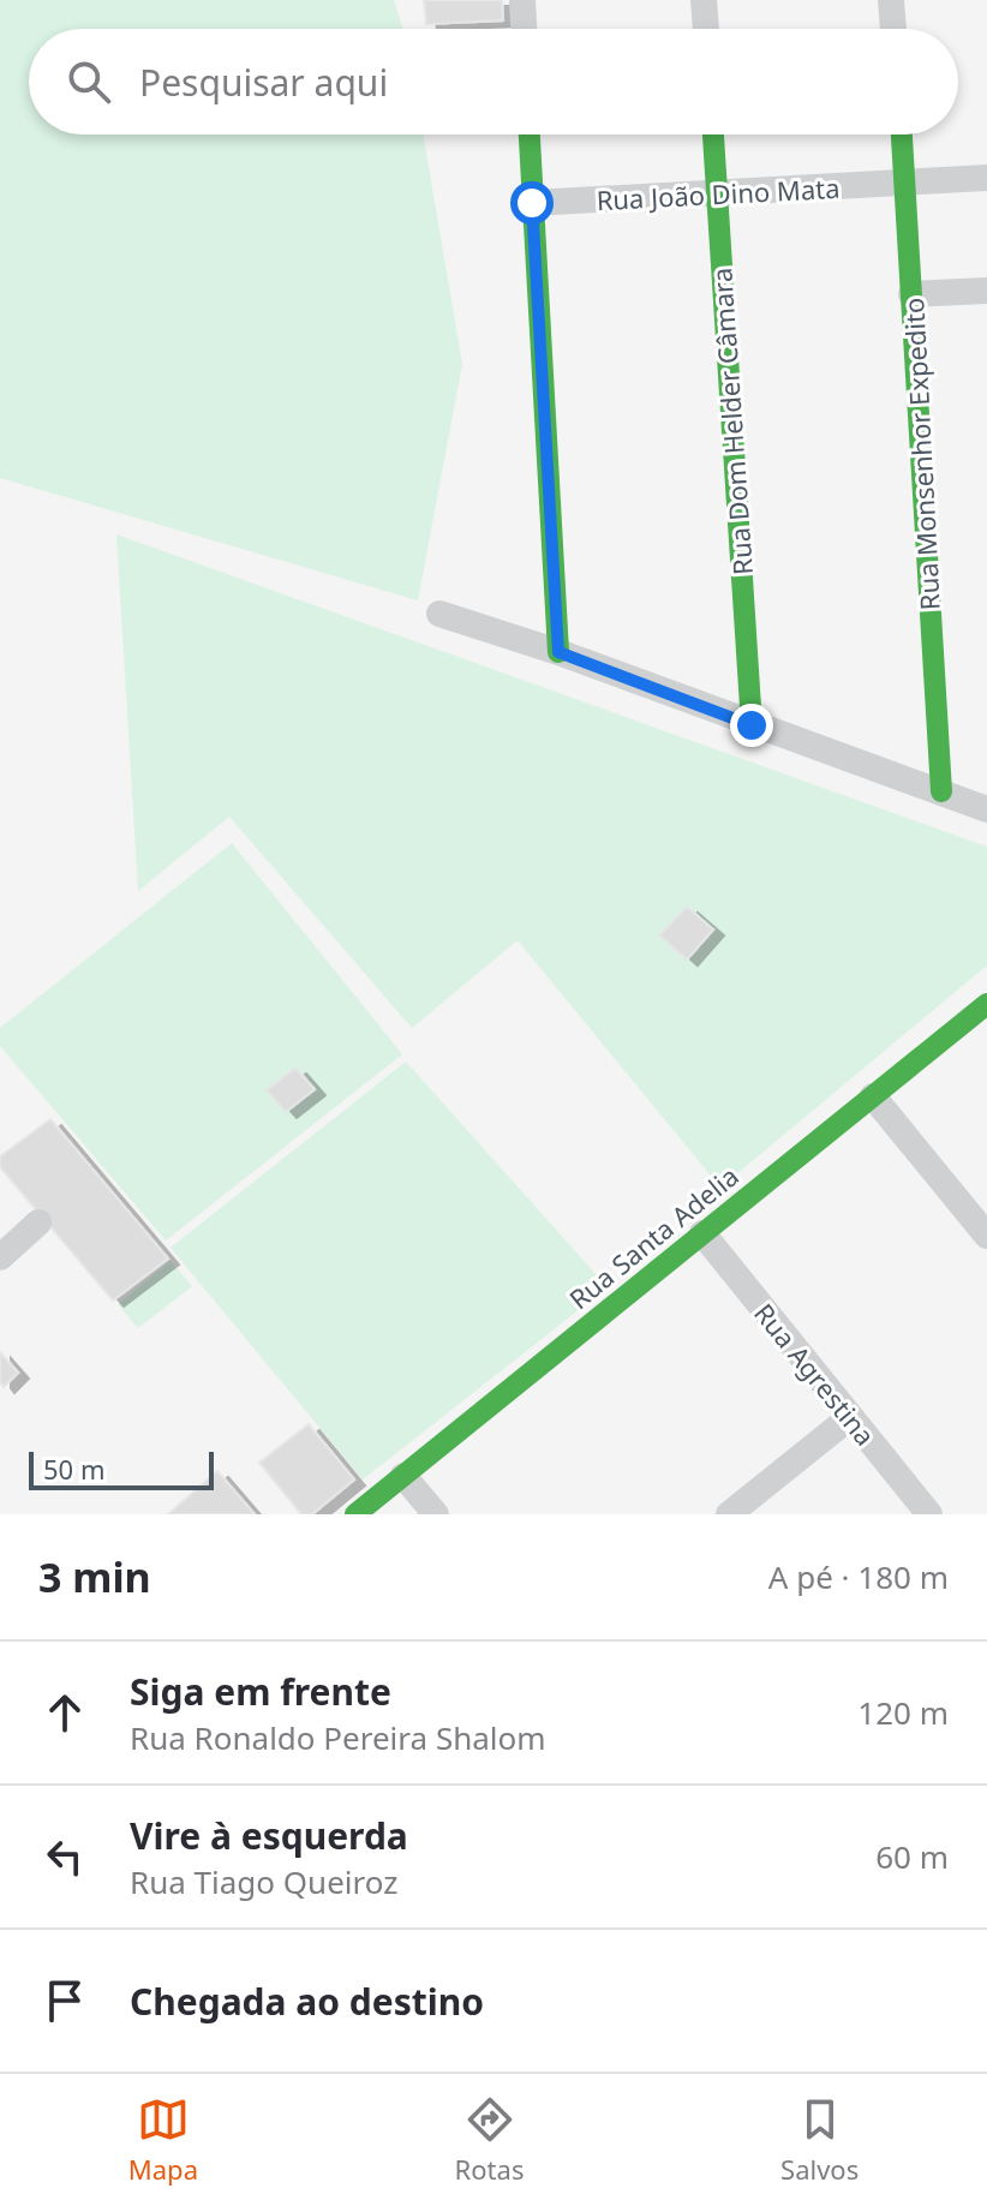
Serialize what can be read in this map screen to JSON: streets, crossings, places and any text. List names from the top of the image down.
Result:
{
  "streets": {
    "street": [
      "Rua João Dino Mata",
      "Rua Dom Helder Câmara",
      "Rua Monsenhor Expedito",
      "Rua Santa Adelia",
      "Rua Agrestina"
    ]
  },
  "crossings": [
    ["Rua João Dino Mata", "Rua Dom Helder Câmara"],
    ["Rua João Dino Mata", "Rua Monsenhor Expedito"],
    ["Rua Santa Adelia", "Rua Agrestina"]
  ],
  "scale_bar": "50 m",
  "page": {
    "search": "Pesquisar aqui",
    "scale": "50 m",
    "heading": ["3 min", "A pé · 180 m"],
    "list": [
      ["Siga em frente", "Rua Ronaldo Pereira Shalom", "120 m"],
      ["Vire à esquerda", "Rua Tiago Queiroz", "60 m"],
      "Chegada ao destino"
    ],
    "nav": ["Mapa", "Rotas", "Salvos"]
  }
}
